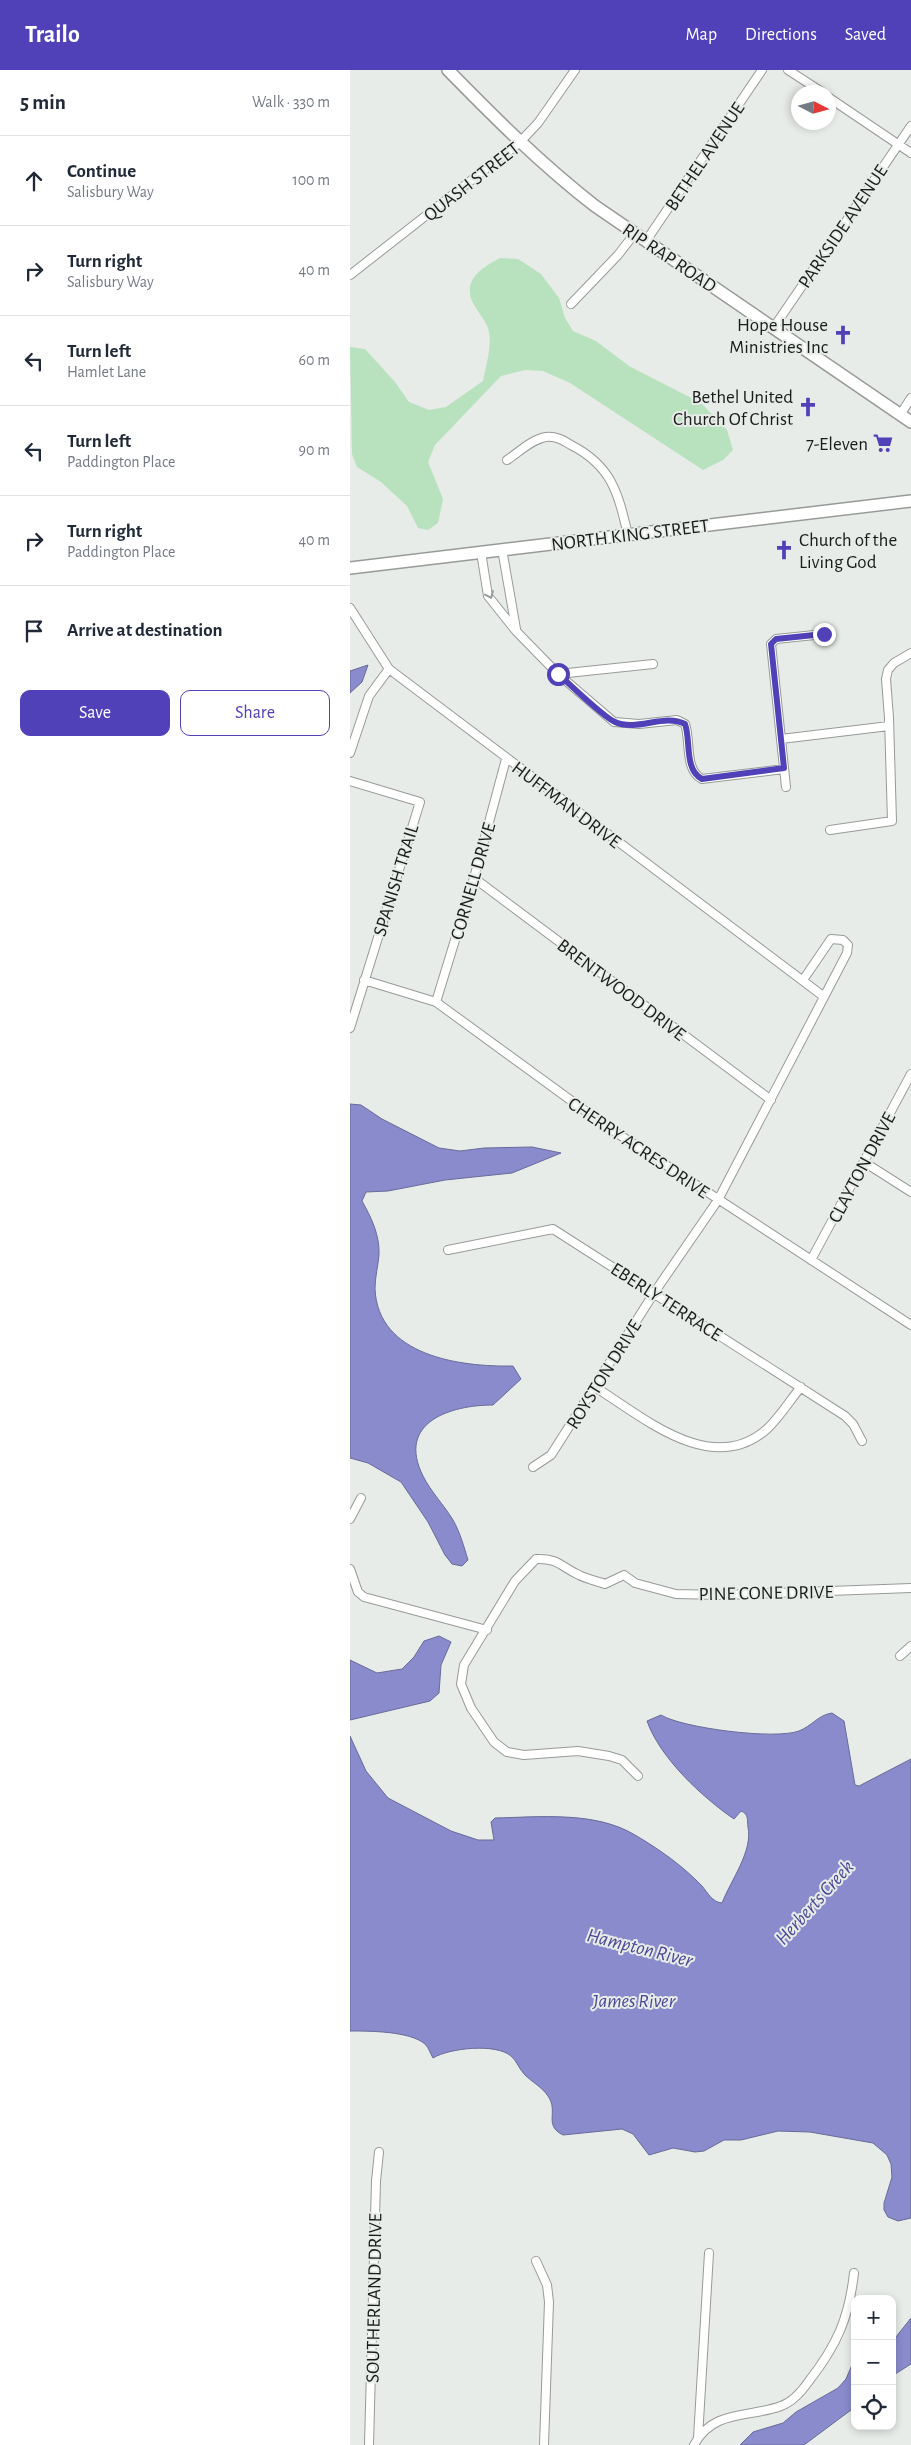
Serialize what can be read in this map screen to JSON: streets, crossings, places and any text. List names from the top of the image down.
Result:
{
  "streets": {
    "main road": ["RIP RAP ROAD", "NORTH KING STREET"],
    "street": [
      "BETHEL AVENUE",
      "QUASH STREET",
      "PARKSIDE AVENUE",
      "HUFFMAN DRIVE",
      "SPANISH TRAIL",
      "CORNELL DRIVE",
      "BRENTWOOD DRIVE",
      "CHERRY ACRES DRIVE",
      "CLAYTON DRIVE",
      "EBERLY TERRACE",
      "ROYSTON DRIVE",
      "PINE CONE DRIVE",
      "SOUTHERLAND DRIVE"
    ]
  },
  "crossings": [
    ["BETHEL AVENUE", "RIP RAP ROAD"],
    ["QUASH STREET", "RIP RAP ROAD"],
    ["PARKSIDE AVENUE", "RIP RAP ROAD"],
    ["HUFFMAN DRIVE", "CORNELL DRIVE"],
    ["SPANISH TRAIL", "CHERRY ACRES DRIVE"],
    ["CORNELL DRIVE", "BRENTWOOD DRIVE"],
    ["CORNELL DRIVE", "CHERRY ACRES DRIVE"],
    ["CHERRY ACRES DRIVE", "CLAYTON DRIVE"],
    ["CHERRY ACRES DRIVE", "ROYSTON DRIVE"],
    ["EBERLY TERRACE", "ROYSTON DRIVE"]
  ],
  "water": ["Herberts Creek", "Hampton River", "James River"],
  "places": {
    "church": ["Hope House Ministries Inc", "Bethel United Church Of Christ", "Church of the Living God"],
    "supermarket": ["7-Eleven"]
  },
  "north": "right",
  "page": {
    "header": "Trailo",
    "nav": ["Map", "Directions", "Saved"],
    "heading": ["5 min", "Walk · 330 m"],
    "list": [
      ["Continue", "Salisbury Way", "100 m"],
      ["Turn right", "Salisbury Way", "40 m"],
      ["Turn left", "Hamlet Lane", "60 m"],
      ["Turn left", "Paddington Place", "90 m"],
      ["Turn right", "Paddington Place", "40 m"],
      "Arrive at destination"
    ],
    "buttons": ["Save", "Share"],
    "map_buttons": ["+", "−"]
  }
}
